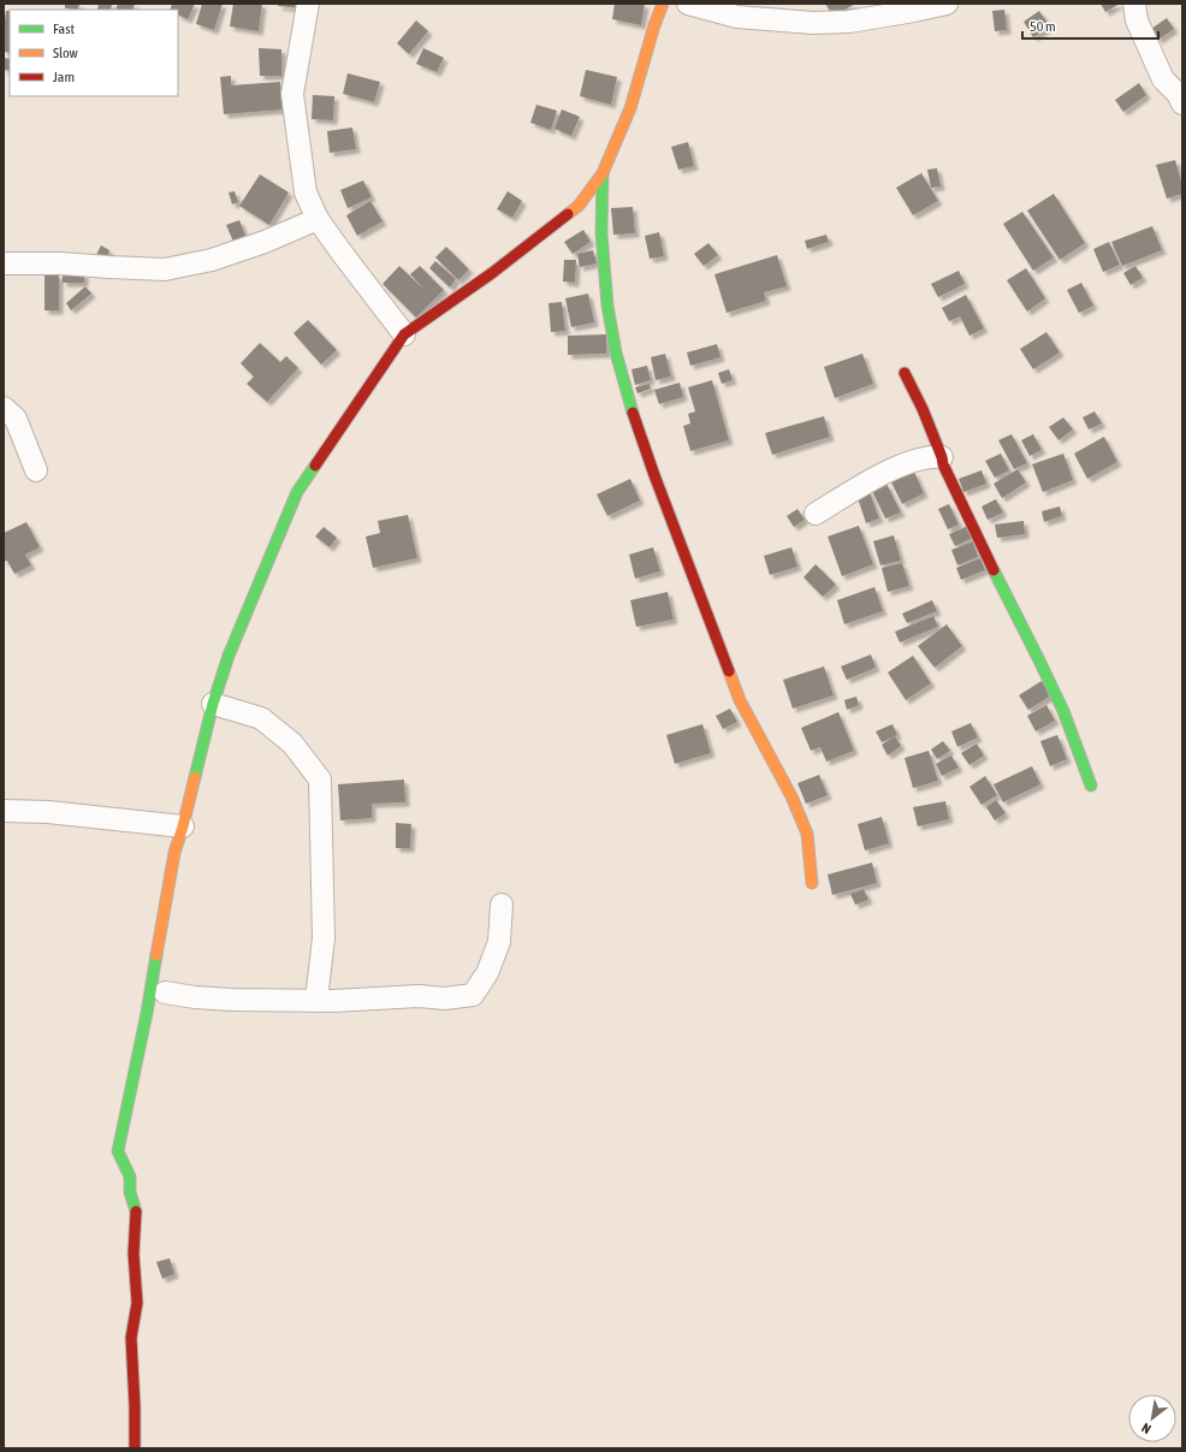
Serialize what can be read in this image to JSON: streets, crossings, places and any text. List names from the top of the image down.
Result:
{
  "legend": ["Fast", "Slow", "Jam"],
  "scale_bar": "50 m",
  "north": "bottom left"
}
